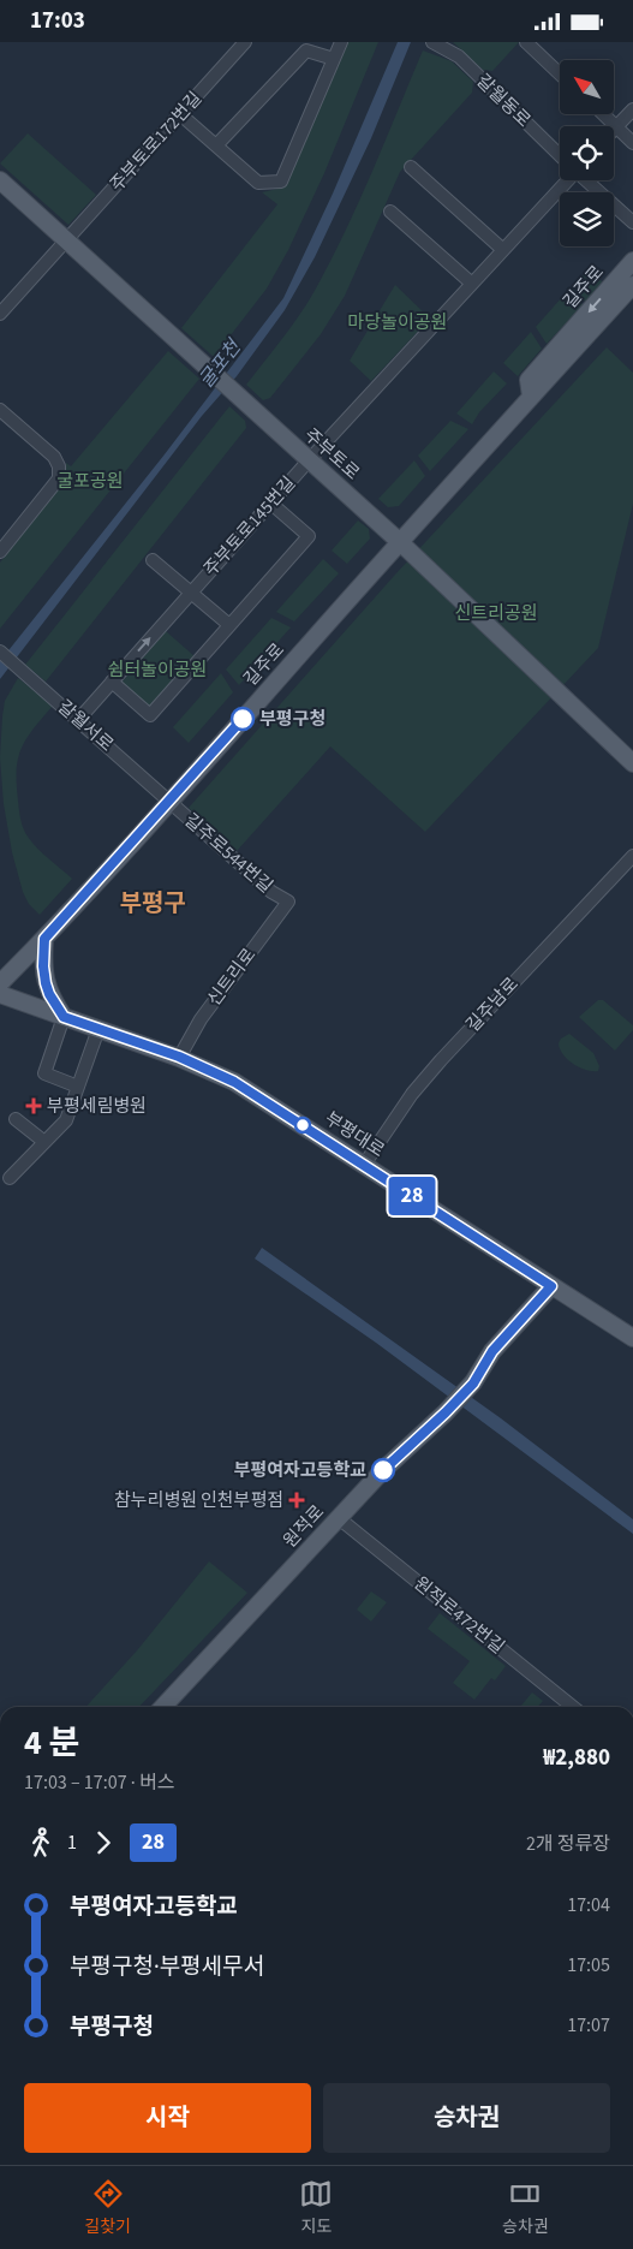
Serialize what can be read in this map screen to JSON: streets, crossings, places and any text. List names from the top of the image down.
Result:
{
  "streets": {
    "main road": [
      "길주로",
      "주부토로",
      "부평대로",
      "원적로"
    ],
    "street": [
      "갈월동로",
      "주부토로172번길",
      "주부토로145번길",
      "갈월서로",
      "길주로544번길",
      "신트리로",
      "길주남로",
      "원적로472번길"
    ]
  },
  "crossings": [
    ["주부토로172번길", "주부토로"],
    ["길주로", "주부토로"],
    ["길주로", "갈월서로"],
    ["길주로", "길주로544번길"],
    ["주부토로", "주부토로145번길"],
    ["주부토로145번길", "갈월서로"],
    ["갈월서로", "길주로544번길"],
    ["길주로544번길", "신트리로"],
    ["신트리로", "부평대로"],
    ["길주남로", "부평대로"],
    ["부평대로", "원적로"],
    ["원적로", "원적로472번길"]
  ],
  "districts": ["부평구"],
  "water": ["굴포천"],
  "parks": [
    "마당놀이공원",
    "굴포공원",
    "신트리공원",
    "쉼터놀이공원"
  ],
  "places": {
    "other": ["부평구청", "부평여자고등학교"],
    "health": ["부평세림병원", "참누리병원 인천부평점"]
  },
  "lines": ["bus line 28"],
  "north": "top left",
  "page": {
    "status": "17:03",
    "on_map": "28",
    "heading": ["4 분", "17:03 – 17:07 · 버스", "₩2,880"],
    "legs": ["1", "28", "2개 정류장"],
    "list": [
      {
        "name": "부평여자고등학교",
        "value": "17:04"
      },
      {
        "name": "부평구청·부평세무서",
        "value": "17:05"
      },
      {
        "name": "부평구청",
        "value": "17:07"
      }
    ],
    "buttons": ["시작", "승차권"],
    "tabs": ["길찾기", "지도", "승차권"]
  }
}
